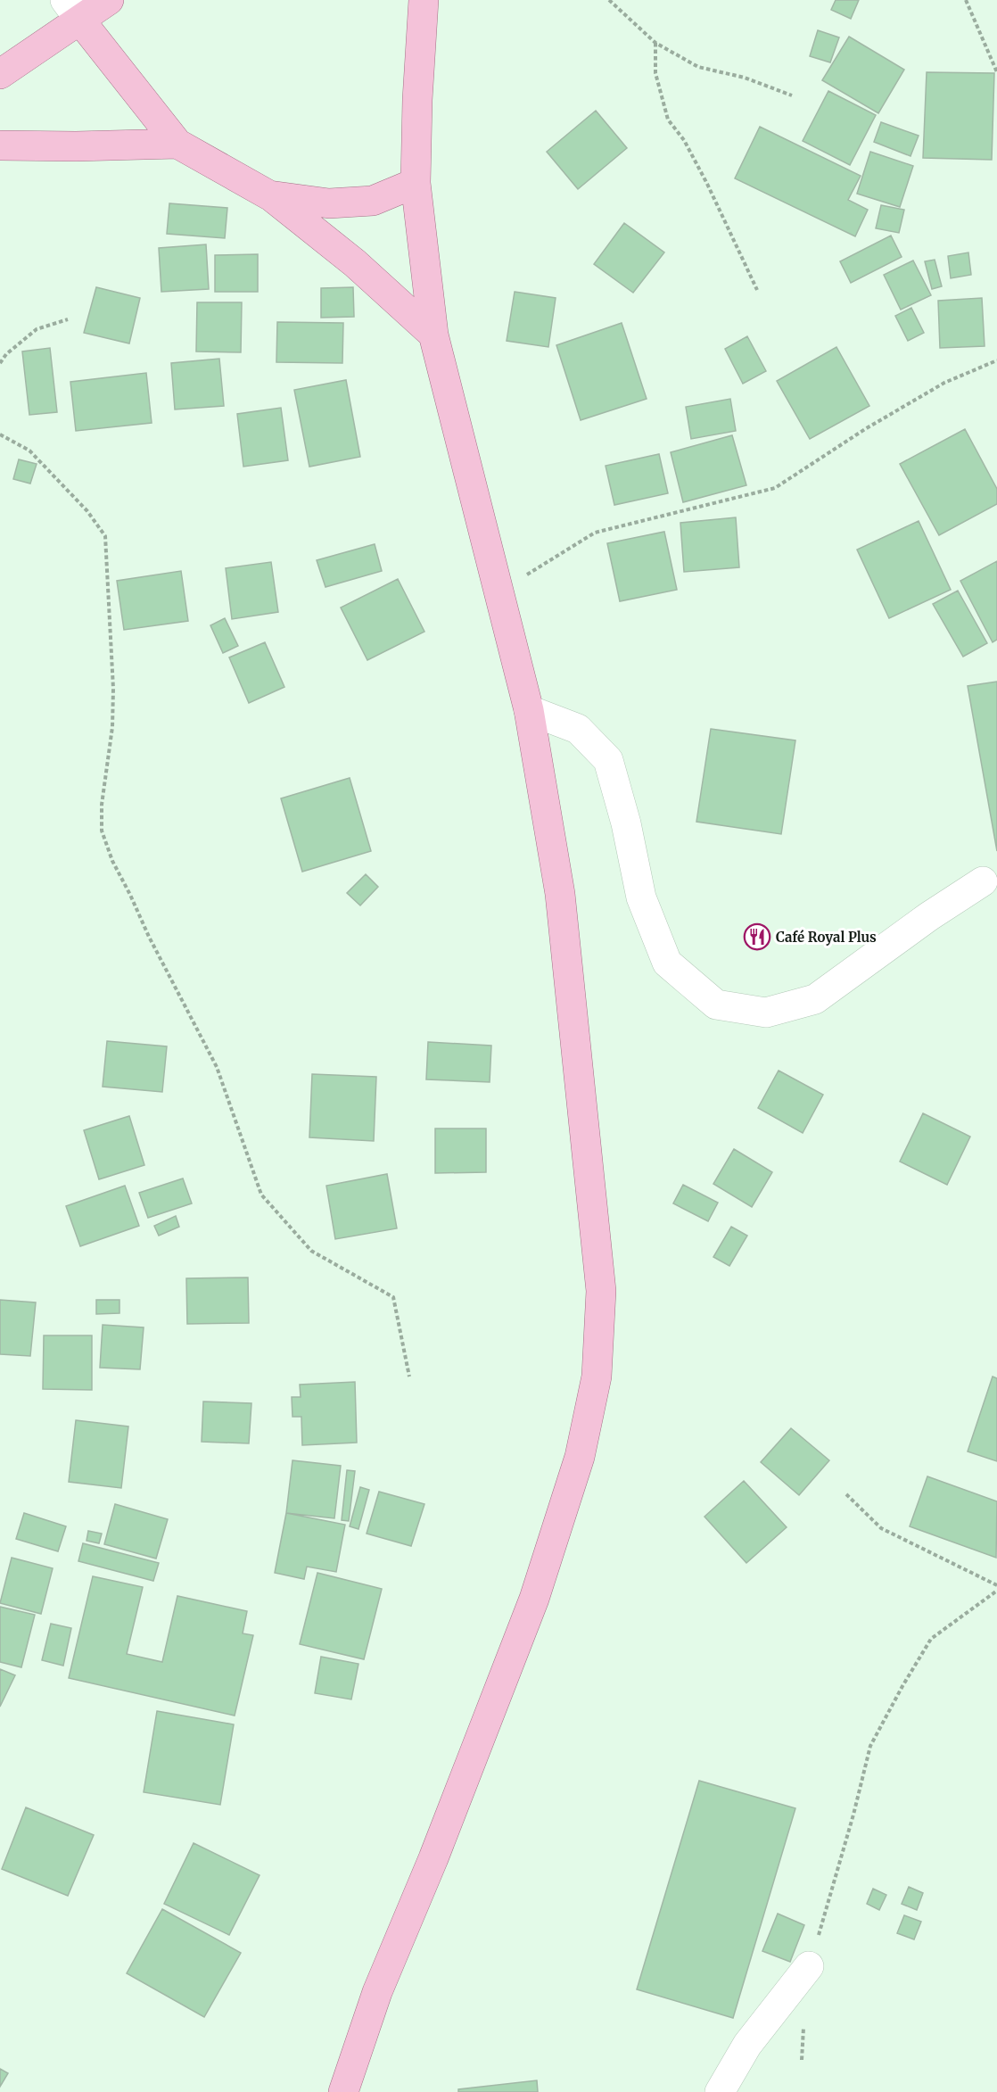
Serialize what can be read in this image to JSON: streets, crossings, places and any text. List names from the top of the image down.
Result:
{
  "places": {
    "restaurant": ["Café Royal Plus"]
  }
}
